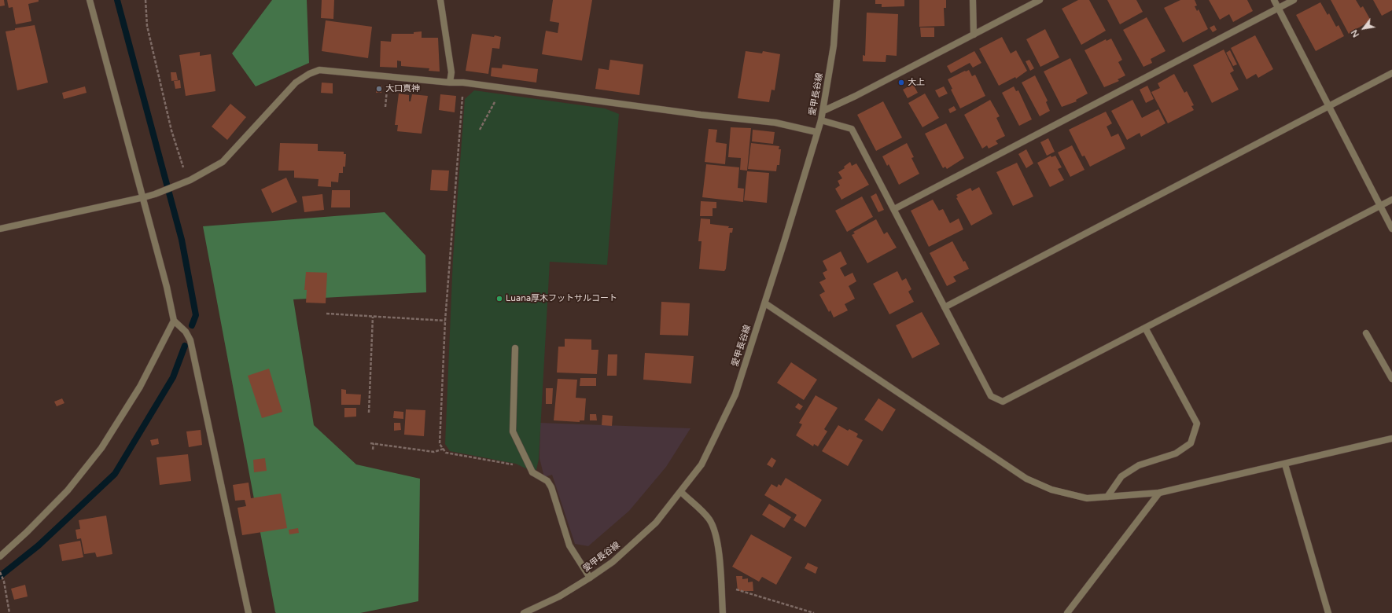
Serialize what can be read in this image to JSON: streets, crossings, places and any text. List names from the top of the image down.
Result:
{
  "streets": {
    "street": ["愛甲長谷線"]
  },
  "places": ["大上", "大口真神", "Luana厚木フットサルコート"],
  "north": "bottom left"
}
